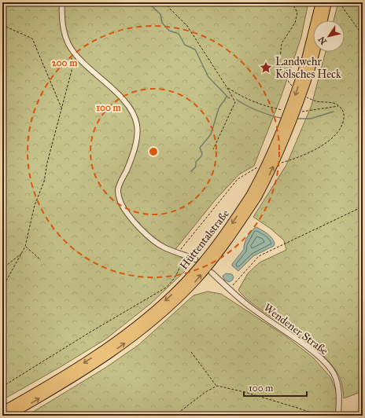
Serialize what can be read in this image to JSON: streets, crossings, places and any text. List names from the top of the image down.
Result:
{
  "streets": {
    "highway": ["Hüttentalstraße"],
    "street": ["Wendener Straße"]
  },
  "places": {
    "place": ["Landwehr Kölsches Heck"]
  },
  "scale_bar": "100 m",
  "north": "bottom left",
  "rings": ["200 m", "100 m"]
}
